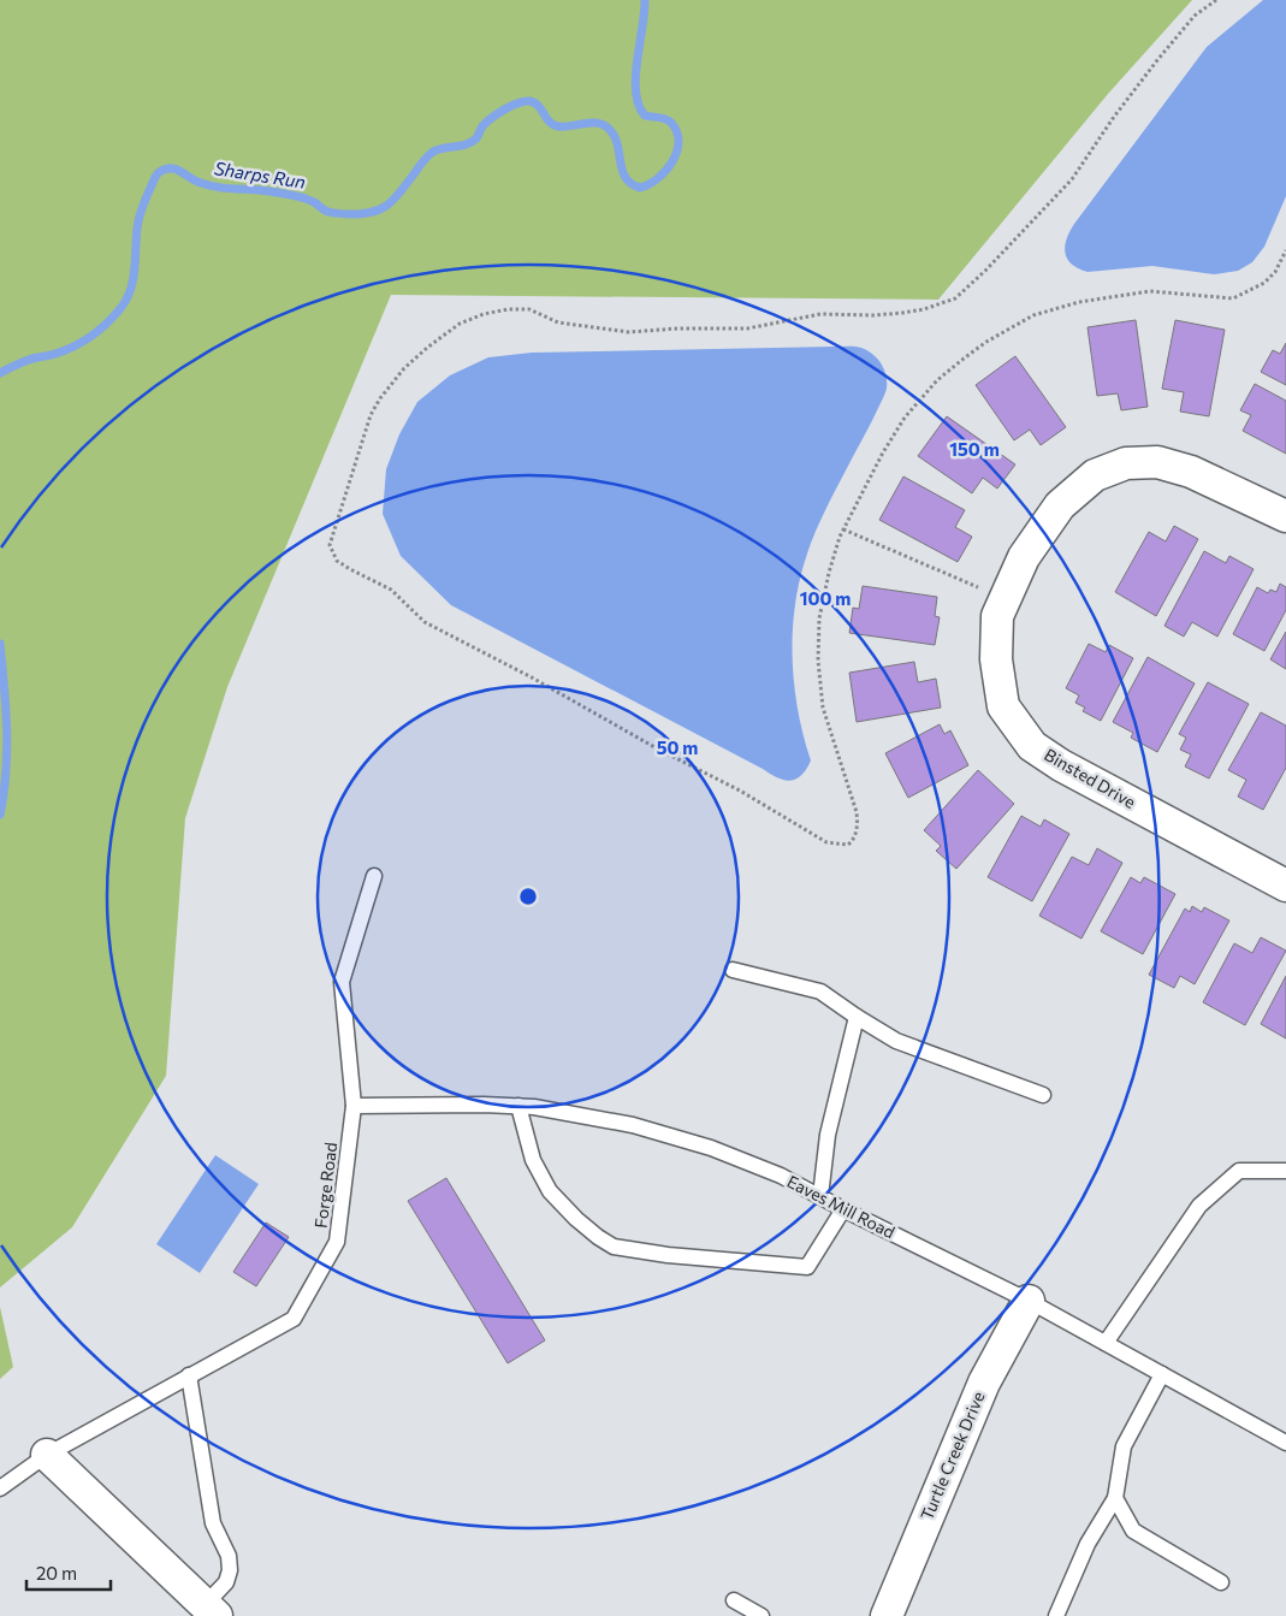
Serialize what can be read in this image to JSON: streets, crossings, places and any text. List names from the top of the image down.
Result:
{
  "streets": {
    "street": ["Binsted Drive", "Turtle Creek Drive"],
    "lane": ["Forge Road", "Eaves Mill Road"]
  },
  "crossings": [
    ["Forge Road", "Eaves Mill Road"],
    ["Eaves Mill Road", "Turtle Creek Drive"]
  ],
  "water": ["Sharps Run"],
  "scale_bar": "20 m",
  "rings": ["150 m", "100 m", "50 m"]
}
